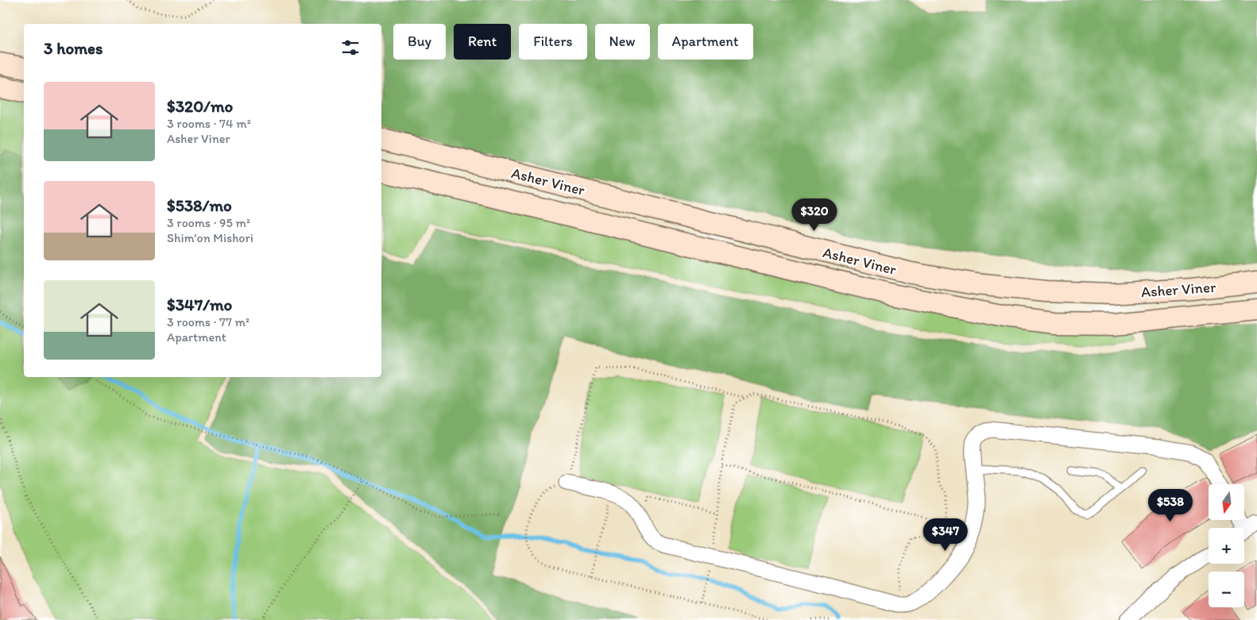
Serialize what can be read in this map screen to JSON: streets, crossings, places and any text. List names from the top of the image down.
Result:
{
  "streets": {
    "main road": ["Asher Viner"]
  },
  "north": "bottom",
  "page": {
    "chip": [
      "Buy",
      "Rent",
      "Filters",
      "New",
      "Apartment"
    ],
    "heading": "3 homes",
    "list": [
      {
        "name": "$320/mo",
        "note": "3 rooms · 74 m² · Asher Viner"
      },
      {
        "name": "$538/mo",
        "note": "3 rooms · 95 m² · Shim'on Mishori"
      },
      {
        "name": "$347/mo",
        "note": "3 rooms · 77 m² · Apartment"
      }
    ],
    "price": ["$320", "$538", "$347"],
    "map_buttons": ["+", "−"]
  }
}
